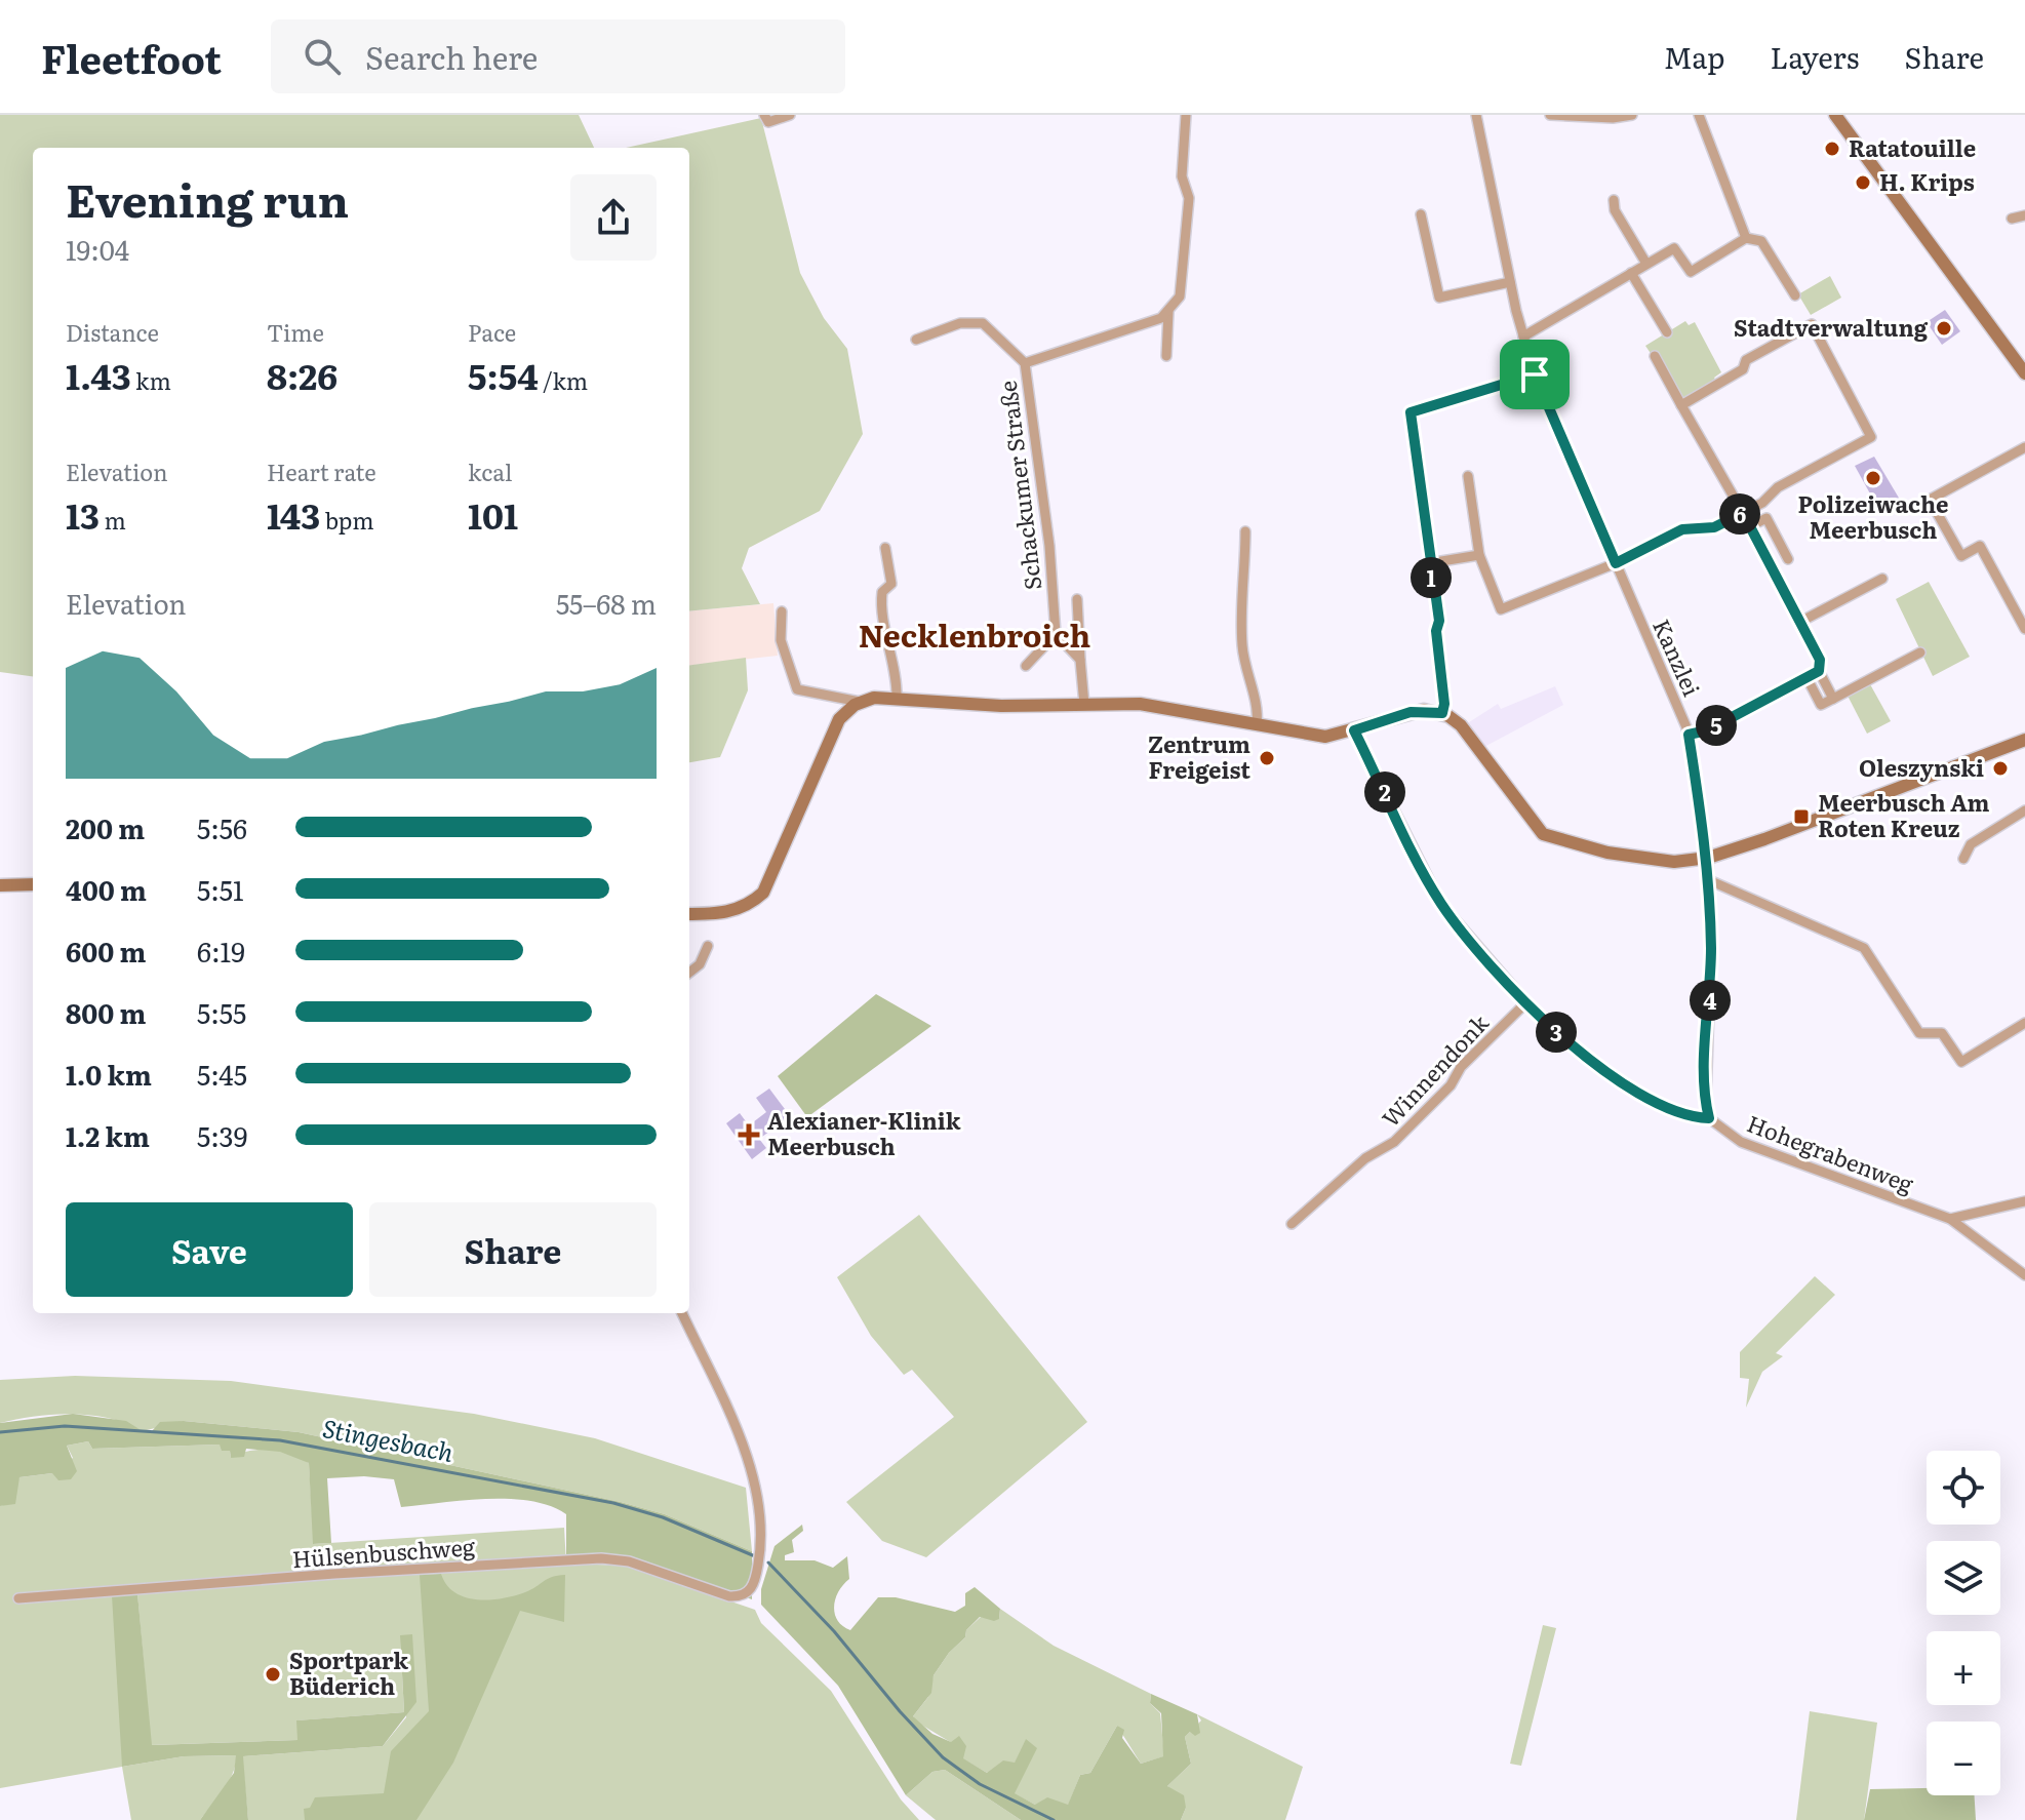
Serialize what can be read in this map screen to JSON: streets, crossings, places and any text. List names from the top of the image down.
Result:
{
  "streets": {
    "street": [
      "Schackumer Straße",
      "Kanzlei",
      "Winnendonk",
      "Hohegrabenweg",
      "Hülsenbuschweg"
    ]
  },
  "crossings": [
    ["Kanzlei", "Hohegrabenweg"],
    ["Winnendonk", "Hohegrabenweg"]
  ],
  "districts": ["Necklenbroich"],
  "water": ["Stingesbach"],
  "places": {
    "other": [
      "Ratatouille",
      "H. Krips",
      "Stadtverwaltung",
      "Polizeiwache Meerbusch",
      "Zentrum Freigeist",
      "Oleszynski",
      "Sportpark Büderich"
    ],
    "transit": ["Meerbusch Am Roten Kreuz"],
    "health": ["Alexianer-Klinik Meerbusch"]
  },
  "page": {
    "header": "Fleetfoot",
    "search": "Search here",
    "nav": ["Map", "Layers", "Share"],
    "heading": ["Evening run", "19:04"],
    "stats": [
      ["Distance", "1.43 km"],
      ["Time", "8:26"],
      ["Pace", "5:54 /km"],
      ["Elevation", "13 m"],
      ["Heart rate", "143 bpm"],
      ["kcal", "101"]
    ],
    "pins": [
      "6",
      "1",
      "5",
      "2",
      "4",
      "3"
    ],
    "chart": ["Elevation", "55–68 m"],
    "list": [
      {
        "name": "200 m",
        "note": "5:56"
      },
      {
        "name": "400 m",
        "note": "5:51"
      },
      {
        "name": "600 m",
        "note": "6:19"
      },
      {
        "name": "800 m",
        "note": "5:55"
      },
      {
        "name": "1.0 km",
        "note": "5:45"
      },
      {
        "name": "1.2 km",
        "note": "5:39"
      }
    ],
    "buttons": ["Save", "Share"],
    "map_buttons": ["+", "−"]
  }
}
